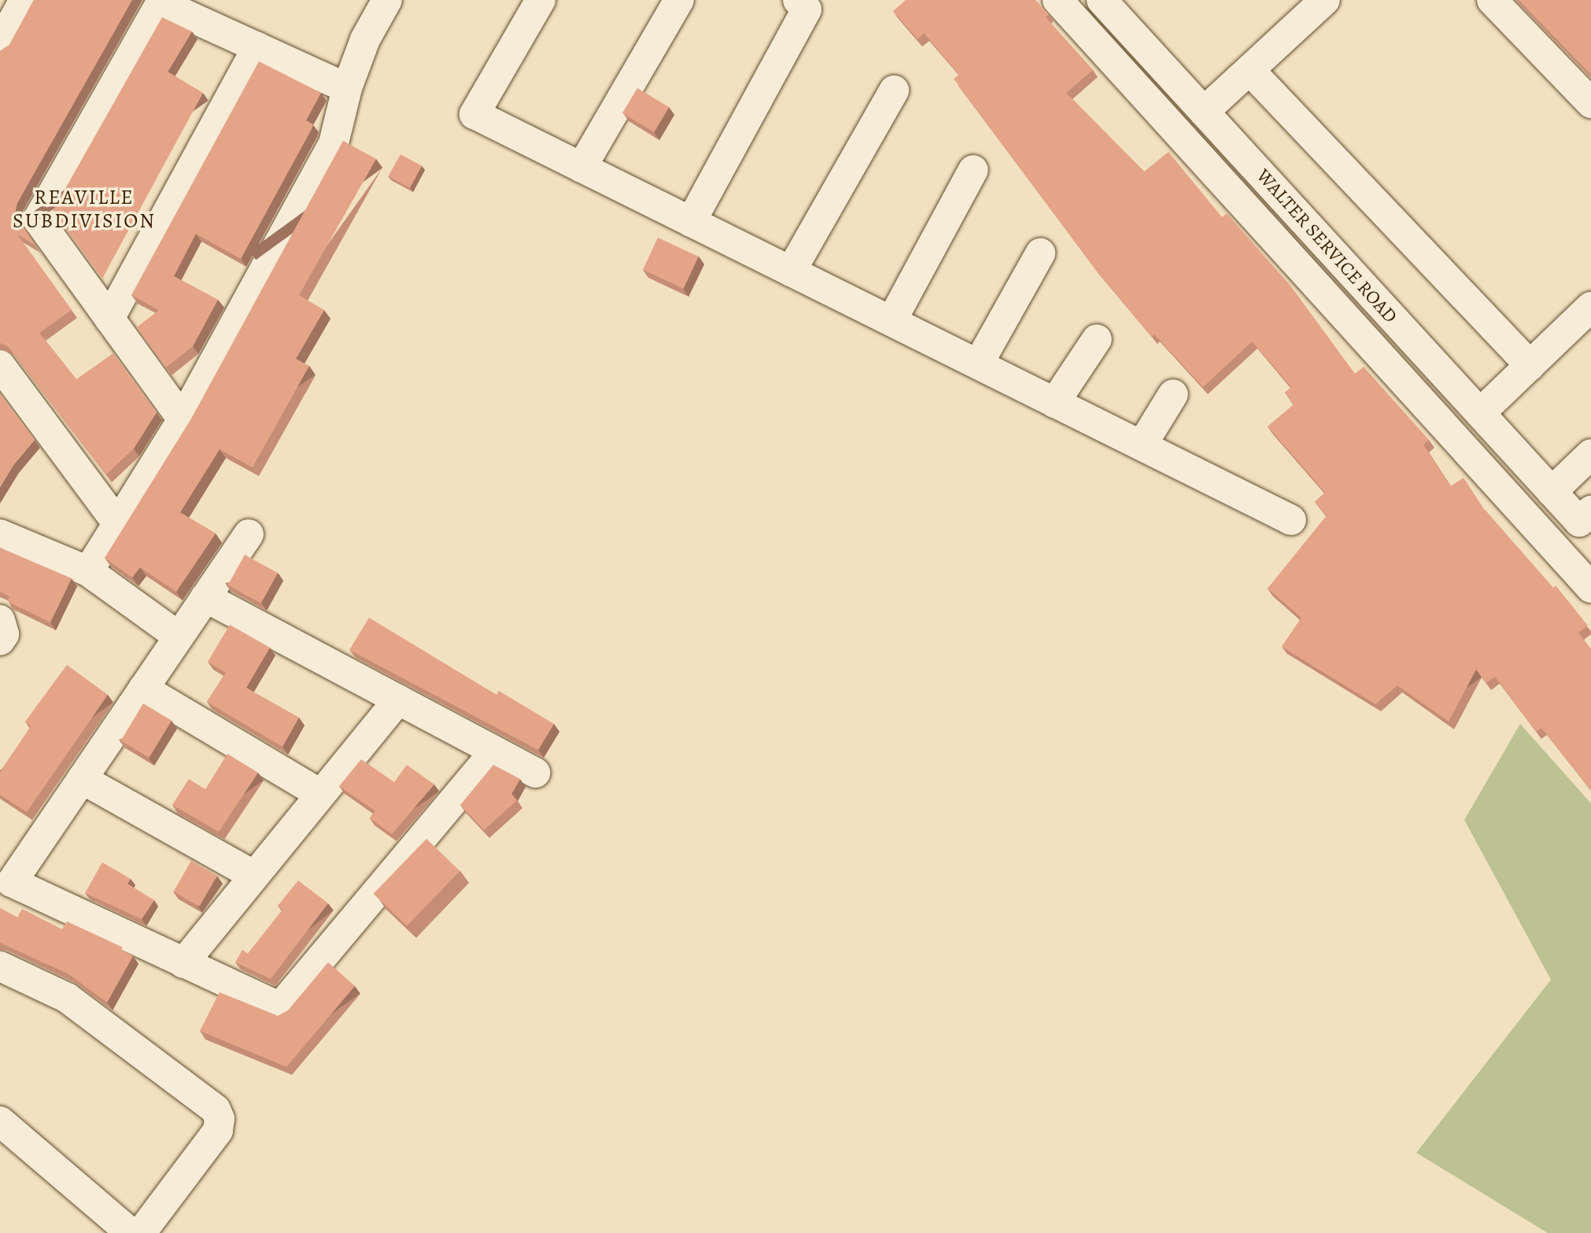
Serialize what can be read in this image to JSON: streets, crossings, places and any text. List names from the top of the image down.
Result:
{
  "streets": {
    "street": ["WALTER SERVICE ROAD"]
  },
  "districts": ["REAVILLE SUBDIVISION"]
}
